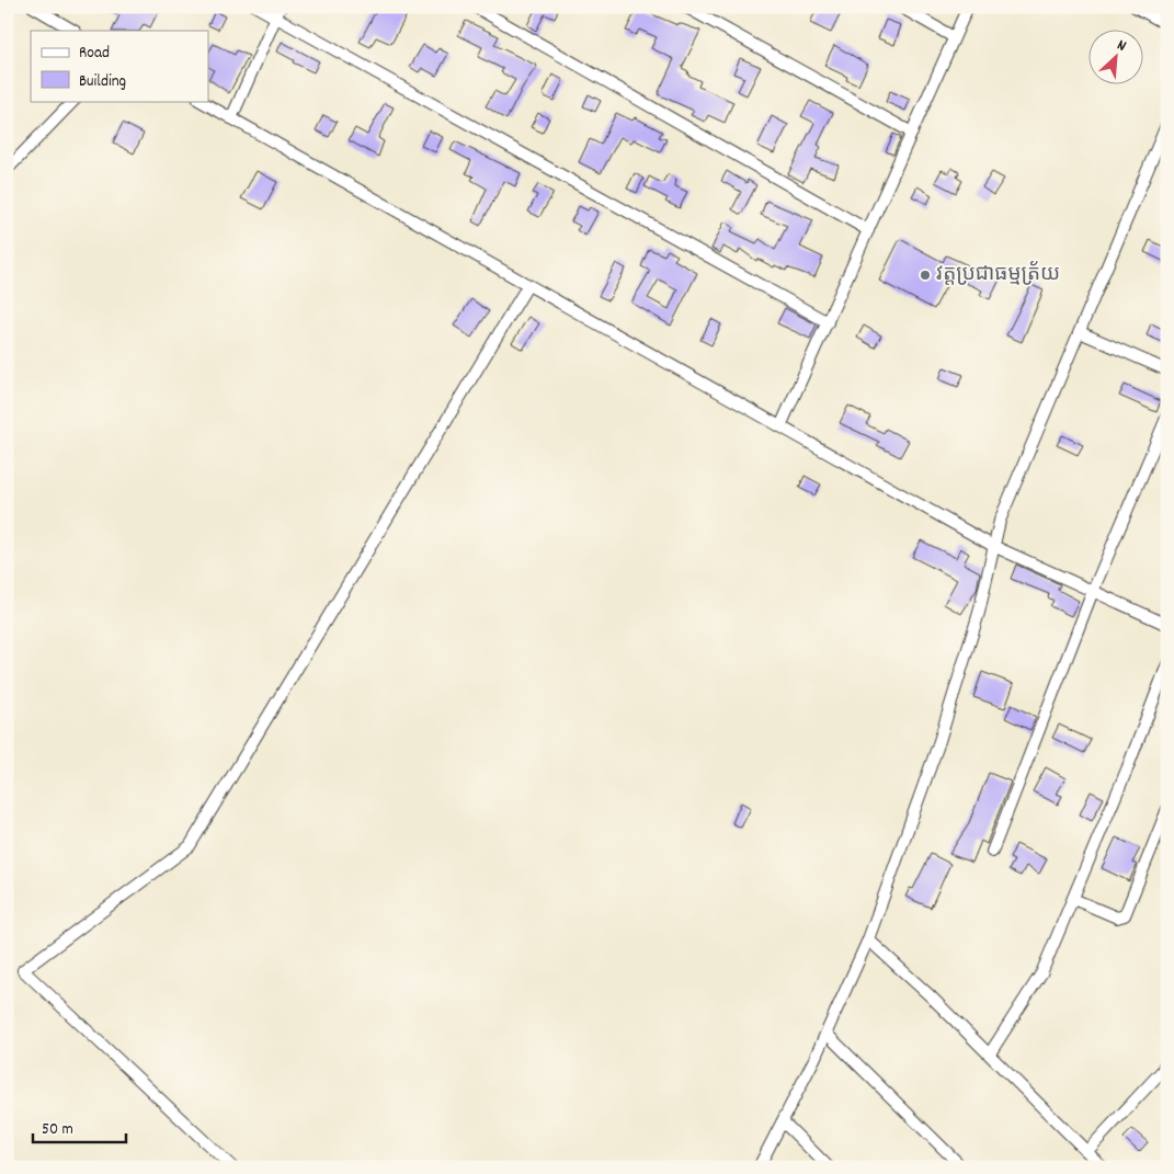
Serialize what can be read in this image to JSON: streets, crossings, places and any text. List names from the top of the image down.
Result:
{
  "places": ["វត្តប្រជាធម្មត្រ័យ"],
  "legend": ["Road", "Building"],
  "scale_bar": "50 m",
  "north": "top right"
}
